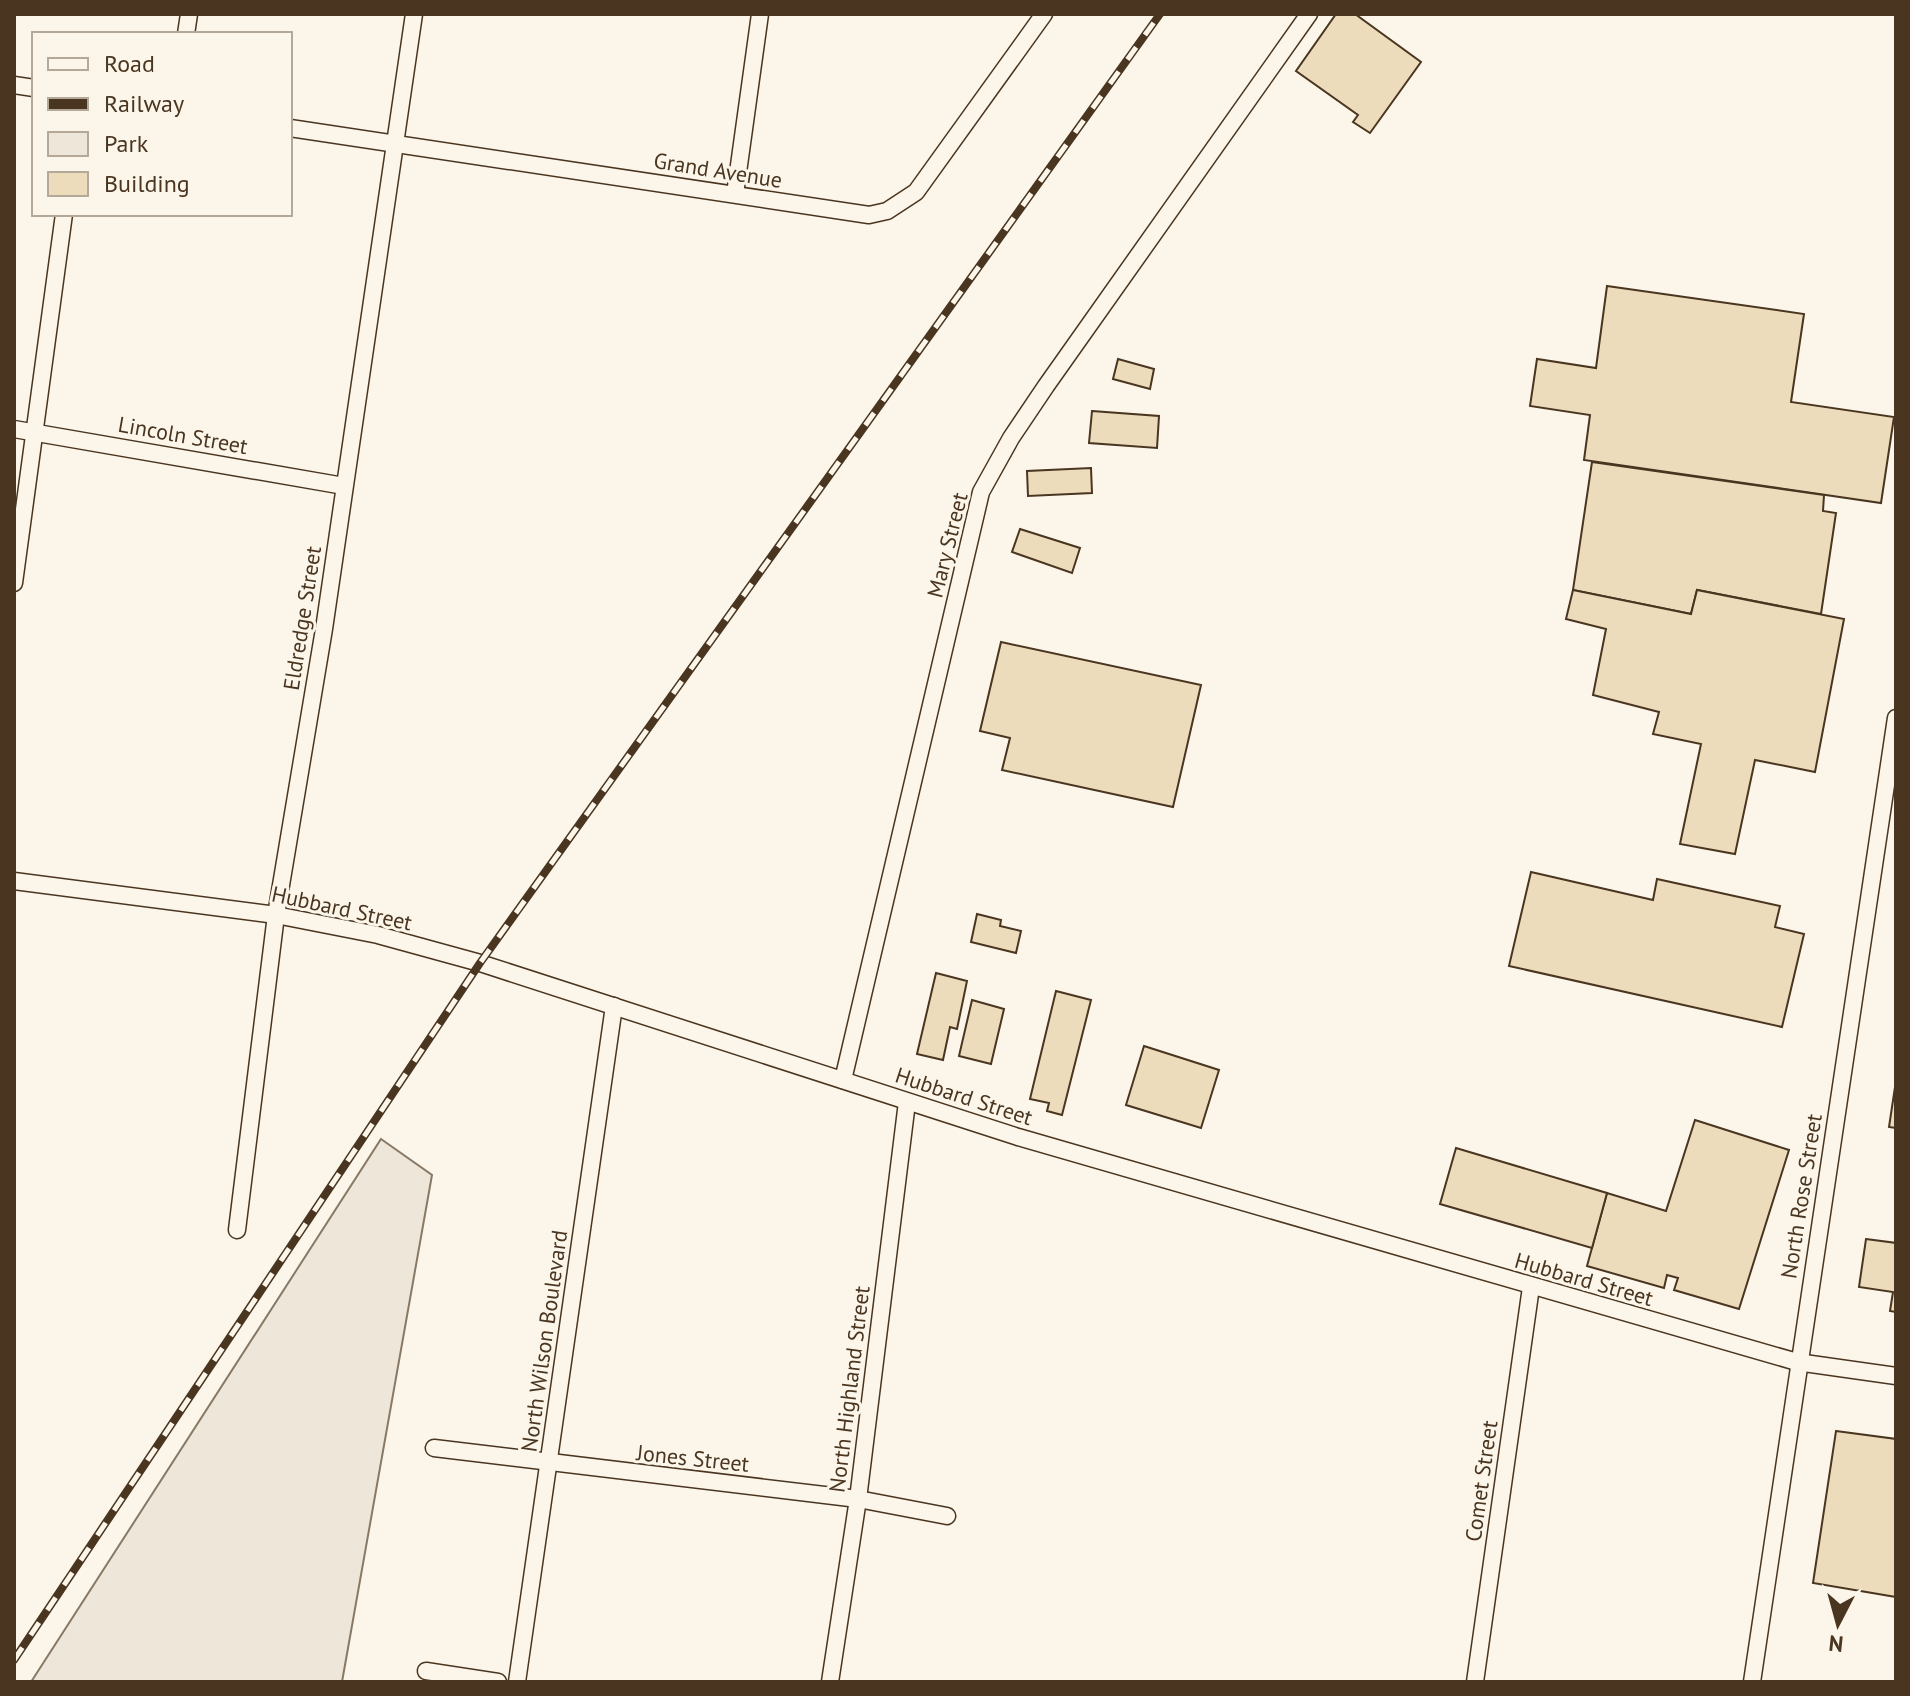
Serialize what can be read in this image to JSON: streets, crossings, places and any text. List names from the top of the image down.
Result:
{
  "streets": {
    "street": [
      "Grand Avenue",
      "Lincoln Street",
      "Mary Street",
      "Eldredge Street",
      "Hubbard Street",
      "North Rose Street",
      "North Wilson Boulevard",
      "North Highland Street",
      "Jones Street",
      "Comet Street"
    ]
  },
  "crossings": [
    ["Grand Avenue", "Eldredge Street"],
    ["Lincoln Street", "Eldredge Street"],
    ["Mary Street", "Hubbard Street"],
    ["Eldredge Street", "Hubbard Street"],
    ["Hubbard Street", "North Rose Street"],
    ["Hubbard Street", "North Wilson Boulevard"],
    ["Hubbard Street", "North Highland Street"],
    ["Hubbard Street", "Comet Street"],
    ["North Wilson Boulevard", "Jones Street"],
    ["North Highland Street", "Jones Street"]
  ],
  "legend": [
    "Road",
    "Railway",
    "Park",
    "Building"
  ],
  "north": "bottom"
}
